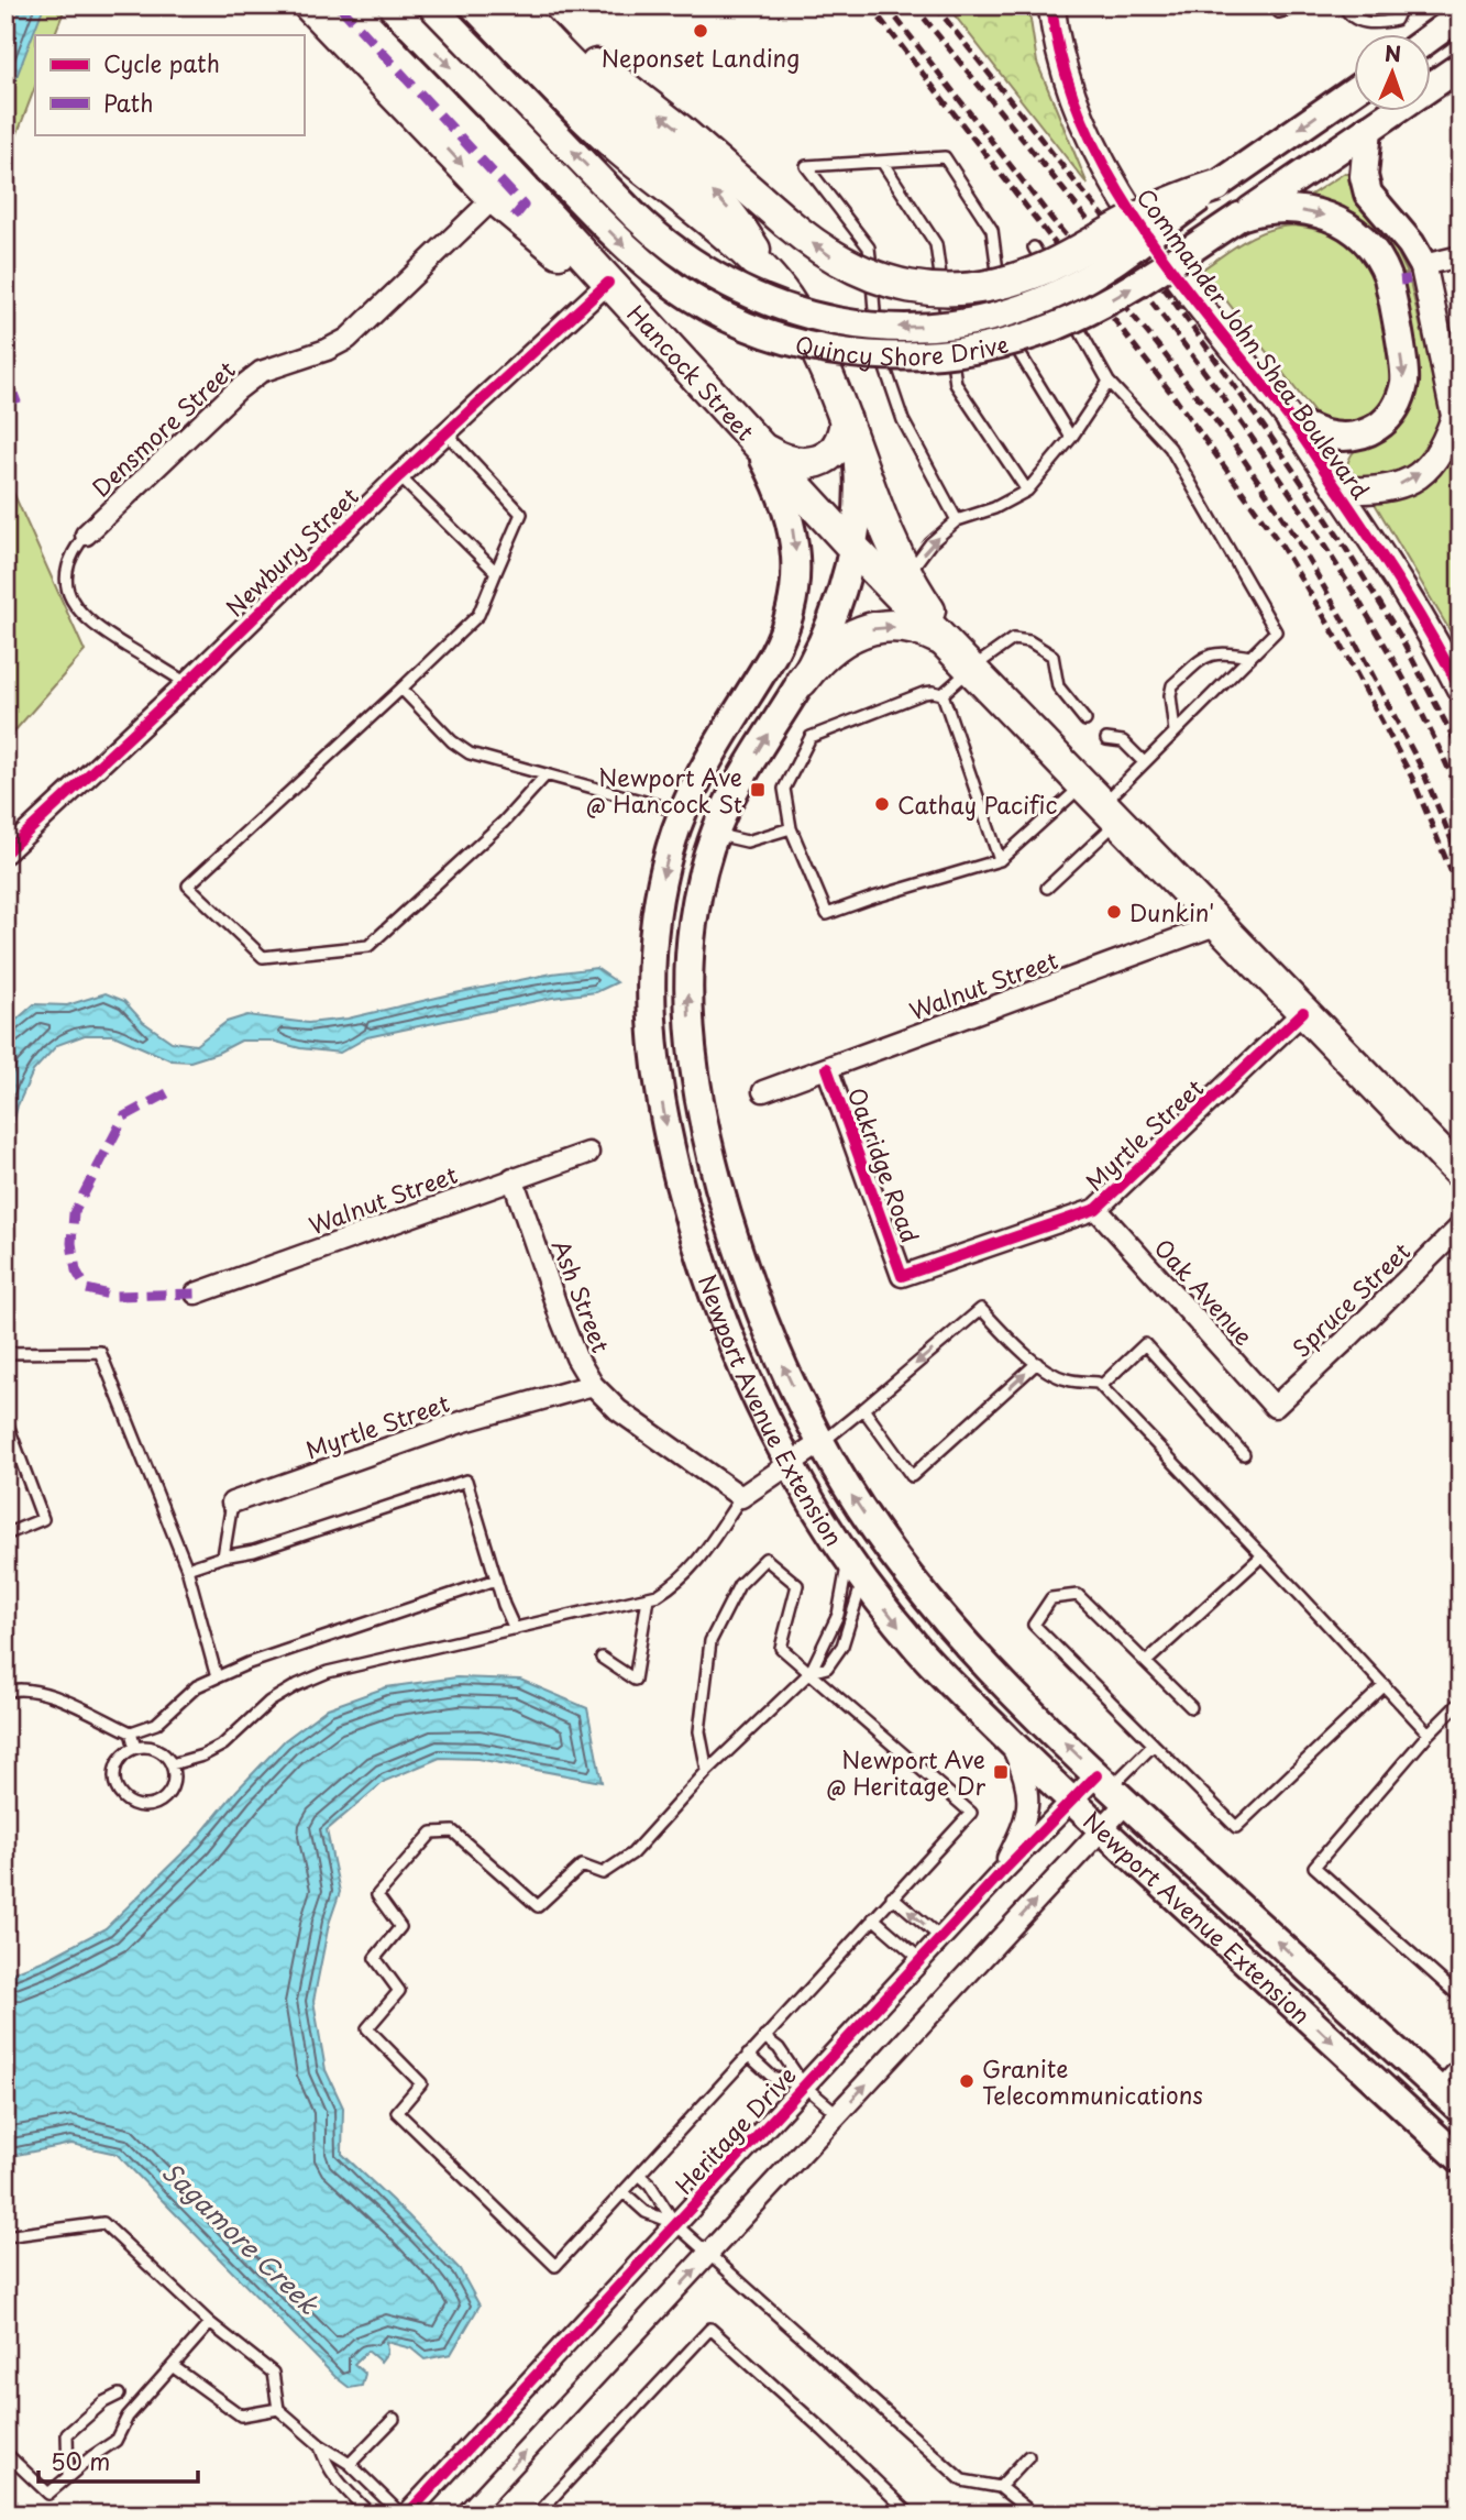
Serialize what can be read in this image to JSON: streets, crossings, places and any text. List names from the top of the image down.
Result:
{
  "streets": {
    "main road": ["Quincy Shore Drive", "Hancock Street", "Newport Avenue Extension"],
    "street": [
      "Commander John Shea Boulevard",
      "Densmore Street",
      "Newbury Street",
      "Walnut Street",
      "Myrtle Street",
      "Oakridge Road",
      "Oak Avenue",
      "Ash Street",
      "Spruce Street",
      "Heritage Drive"
    ]
  },
  "crossings": [
    ["Hancock Street", "Newbury Street"],
    ["Hancock Street", "Walnut Street"],
    ["Hancock Street", "Myrtle Street"],
    ["Hancock Street", "Newport Avenue Extension"],
    ["Walnut Street", "Oakridge Road"],
    ["Walnut Street", "Ash Street"],
    ["Myrtle Street", "Oakridge Road"],
    ["Myrtle Street", "Oak Avenue"],
    ["Myrtle Street", "Ash Street"],
    ["Oak Avenue", "Spruce Street"],
    ["Newport Avenue Extension", "Heritage Drive"]
  ],
  "water": ["Sagamore Creek"],
  "places": {
    "other": [
      "Neponset Landing",
      "Cathay Pacific",
      "Dunkin'",
      "Granite Telecommunications"
    ],
    "transit": ["Newport Ave @ Hancock St", "Newport Ave @ Heritage Dr"]
  },
  "legend": ["Cycle path", "Path"],
  "scale_bar": "50 m",
  "north": "top"
}
